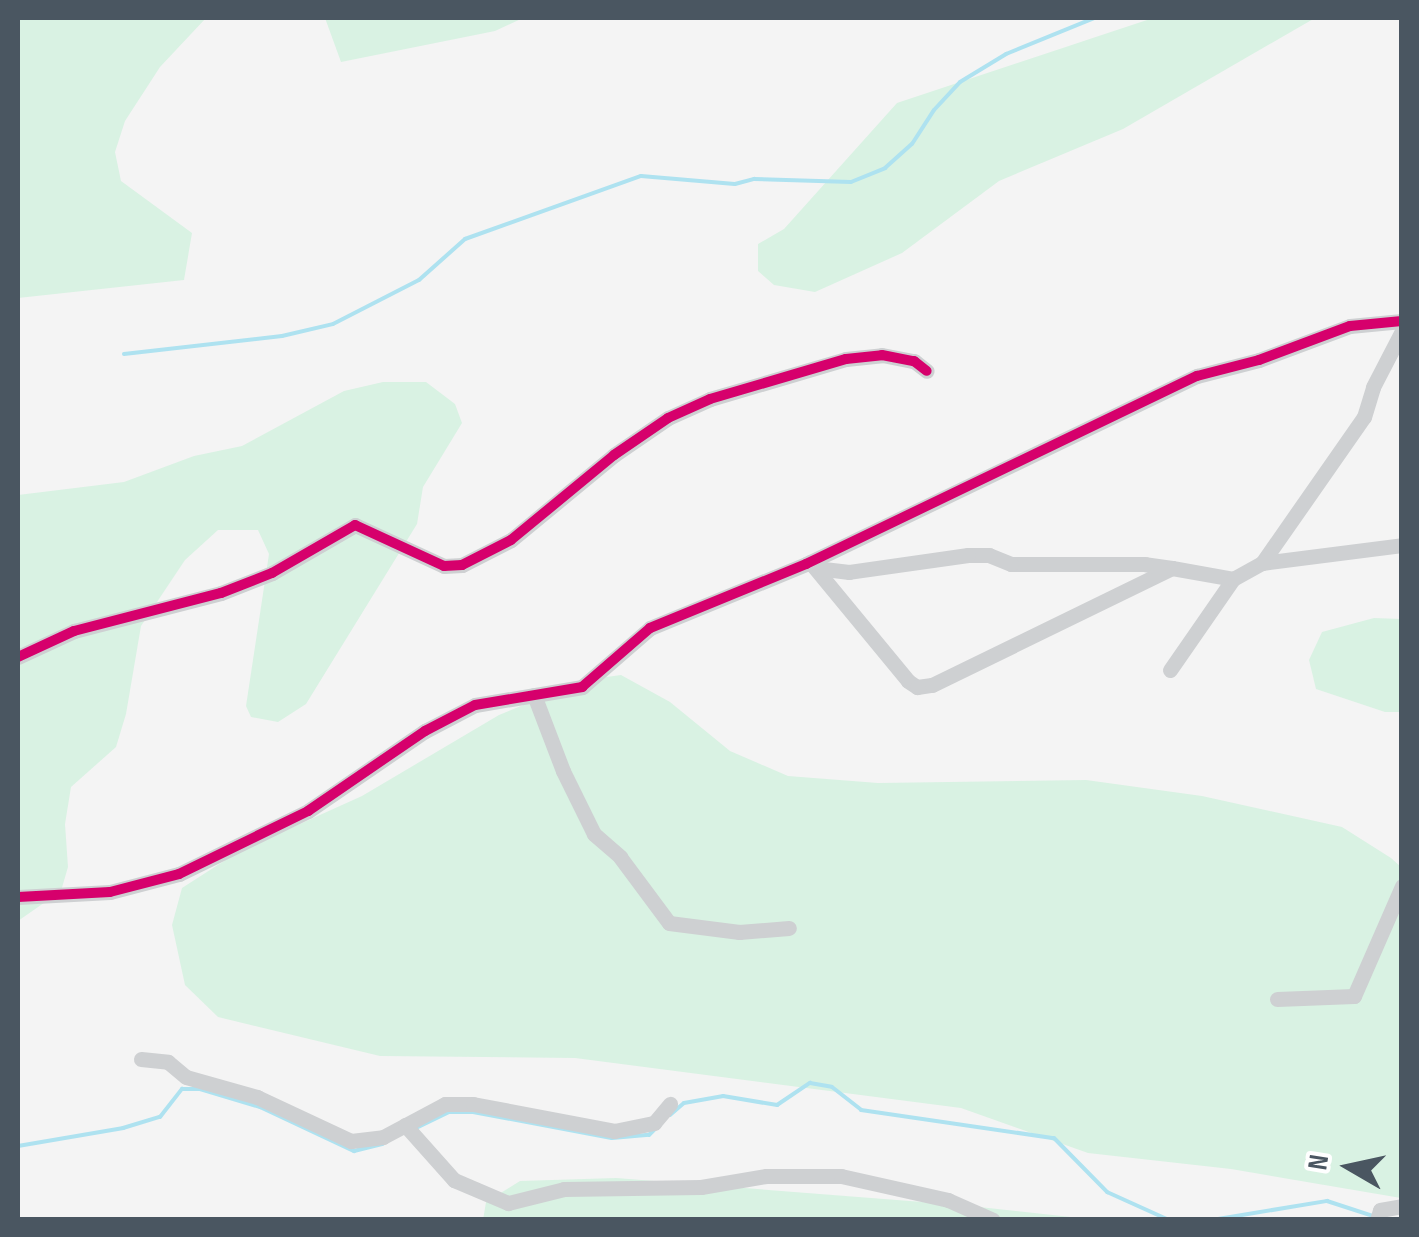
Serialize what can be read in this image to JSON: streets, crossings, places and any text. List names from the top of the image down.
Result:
{
  "north": "left"
}
